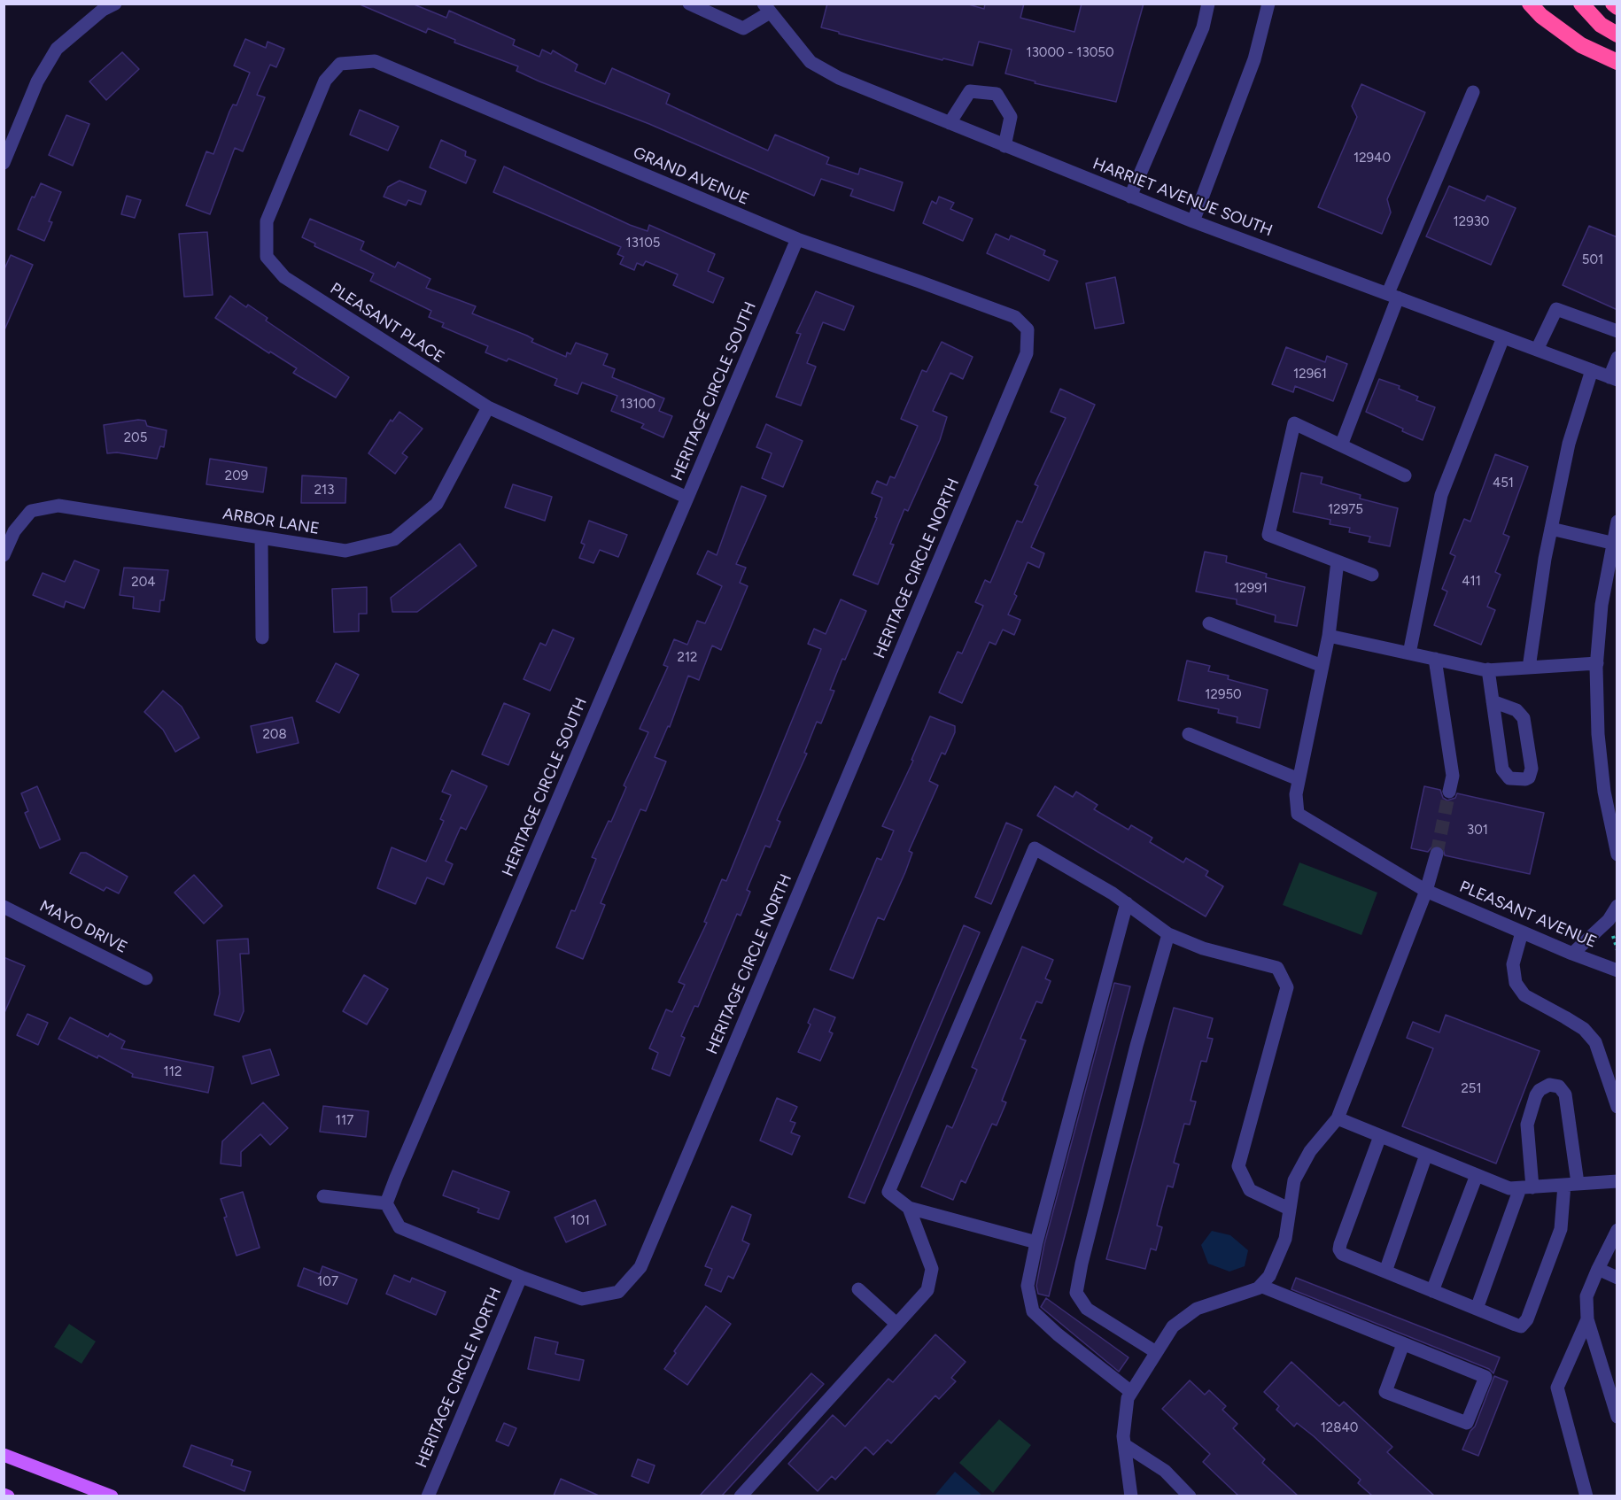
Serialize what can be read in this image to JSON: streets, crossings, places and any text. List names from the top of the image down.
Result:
{
  "streets": {
    "street": [
      "GRAND AVENUE",
      "HARRIET AVENUE SOUTH",
      "PLEASANT PLACE",
      "HERITAGE CIRCLE SOUTH",
      "ARBOR LANE",
      "HERITAGE CIRCLE NORTH",
      "PLEASANT AVENUE",
      "MAYO DRIVE"
    ]
  },
  "crossings": [
    ["GRAND AVENUE", "PLEASANT PLACE"],
    ["GRAND AVENUE", "HERITAGE CIRCLE SOUTH"],
    ["GRAND AVENUE", "HERITAGE CIRCLE NORTH"],
    ["PLEASANT PLACE", "HERITAGE CIRCLE SOUTH"],
    ["PLEASANT PLACE", "ARBOR LANE"]
  ],
  "house_numbers": [
    "13000 - 13050",
    "12940",
    "12930",
    "13105",
    "501",
    "12961",
    "13100",
    "205",
    "209",
    "451",
    "213",
    "12975",
    "411",
    "204",
    "12991",
    "212",
    "12950",
    "208",
    "301",
    "112",
    "251",
    "117",
    "101",
    "107",
    "12840"
  ]
}
